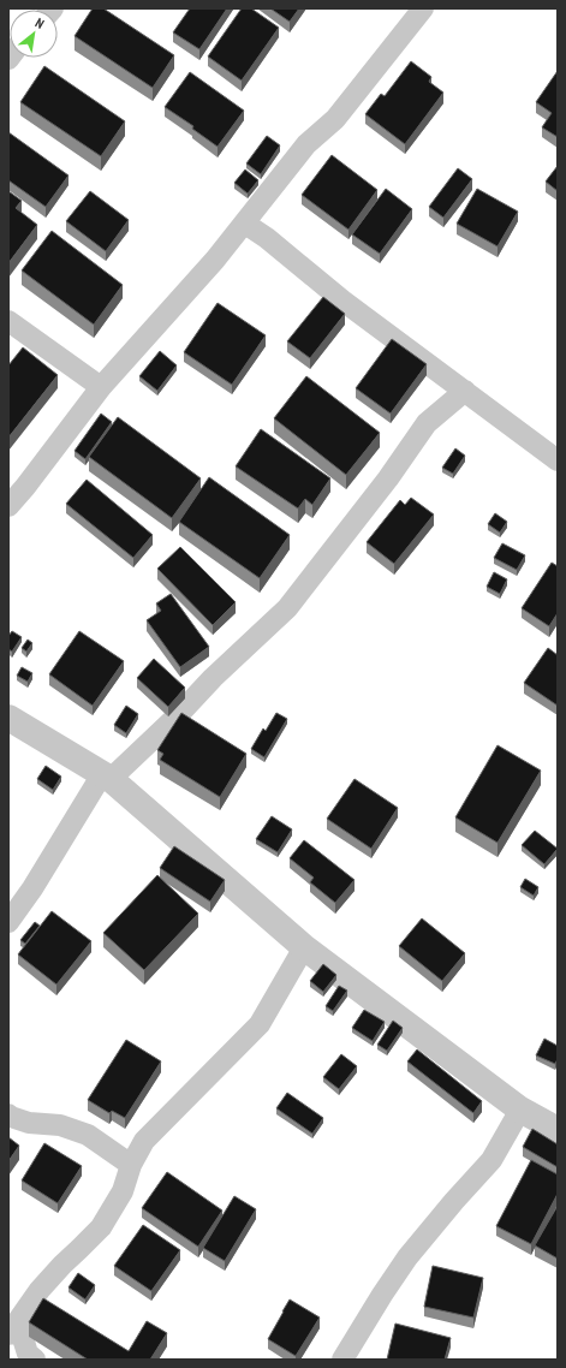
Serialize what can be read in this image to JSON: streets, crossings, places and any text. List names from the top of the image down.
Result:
{
  "north": "top right"
}
